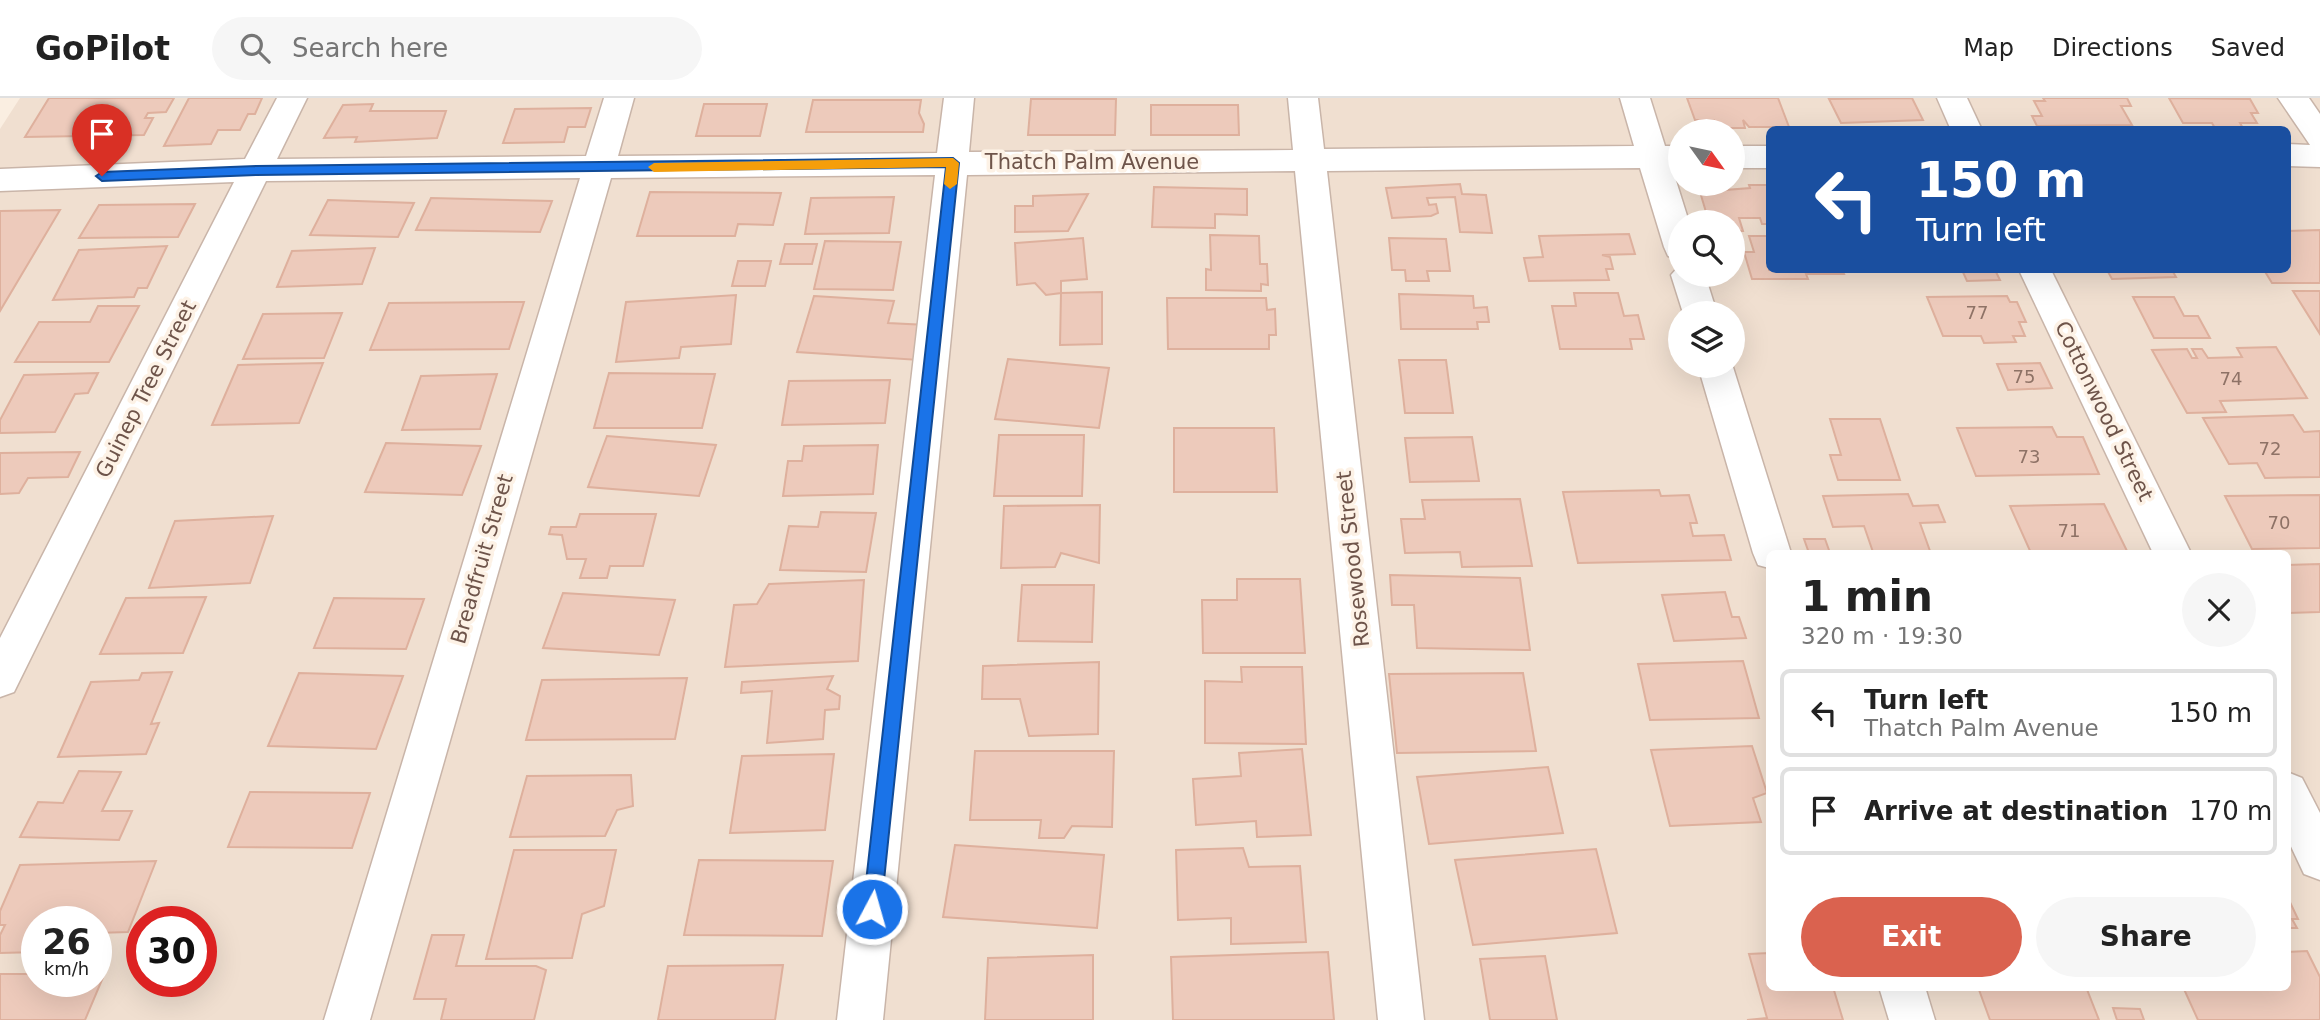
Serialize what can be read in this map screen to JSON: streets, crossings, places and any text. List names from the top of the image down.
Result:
{
  "streets": {
    "street": [
      "Thatch Palm Avenue",
      "Guinep Tree Street",
      "Cottonwood Street",
      "Breadfruit Street",
      "Rosewood Street"
    ]
  },
  "crossings": [
    ["Thatch Palm Avenue", "Guinep Tree Street"],
    ["Thatch Palm Avenue", "Breadfruit Street"],
    ["Thatch Palm Avenue", "Rosewood Street"]
  ],
  "house_numbers": [
    "77",
    "75",
    "74",
    "72",
    "73",
    "70",
    "71"
  ],
  "north": "bottom right",
  "page": {
    "header": "GoPilot",
    "search": "Search here",
    "nav": ["Map", "Directions", "Saved"],
    "turn": ["150 m", "Turn left"],
    "heading": ["1 min", "320 m · 19:30"],
    "list": [
      {
        "name": "Turn left",
        "note": "Thatch Palm Avenue",
        "value": "150 m"
      },
      {
        "name": "Arrive at destination",
        "value": "170 m"
      }
    ],
    "buttons": ["Exit", "Share"],
    "speed": "26 km/h",
    "limit": "30"
  }
}
